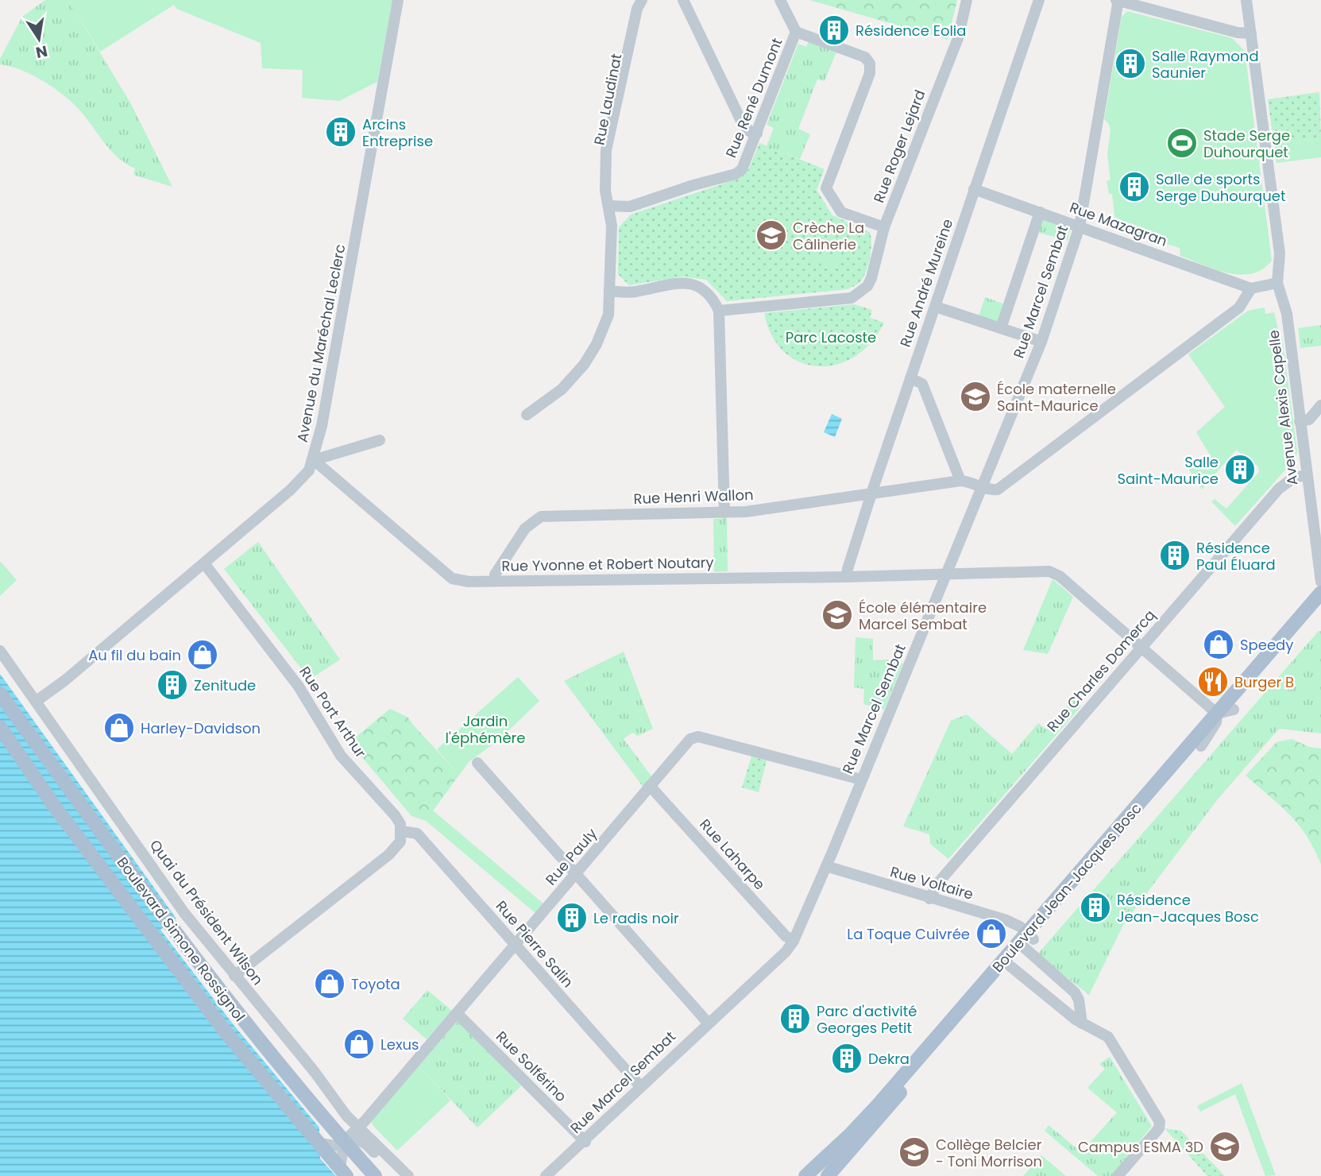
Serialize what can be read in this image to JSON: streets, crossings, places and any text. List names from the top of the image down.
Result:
{
  "streets": {
    "main road": ["Boulevard Jean-Jacques Bosc", "Boulevard Simone Rossignol"],
    "street": [
      "Rue René Dumont",
      "Rue Laudinat",
      "Rue Roger Lejard",
      "Rue Mazagran",
      "Rue André Mureine",
      "Rue Marcel Sembat",
      "Avenue du Maréchal Leclerc",
      "Avenue Alexis Capelle",
      "Rue Henri Wallon",
      "Rue Yvonne et Robert Noutary",
      "Rue Charles Domercq",
      "Rue Port Arthur",
      "Rue Laharpe",
      "Rue Pauly",
      "Rue Voltaire",
      "Quai du Président Wilson",
      "Rue Pierre Salin",
      "Rue Solférino"
    ]
  },
  "crossings": [
    ["Rue René Dumont", "Rue Laudinat"],
    ["Rue Mazagran", "Rue André Mureine"],
    ["Rue Mazagran", "Rue Marcel Sembat"],
    ["Rue André Mureine", "Rue Henri Wallon"],
    ["Rue André Mureine", "Rue Yvonne et Robert Noutary"],
    ["Rue Marcel Sembat", "Rue Yvonne et Robert Noutary"],
    ["Rue Marcel Sembat", "Rue Laharpe"],
    ["Rue Marcel Sembat", "Rue Pauly"],
    ["Rue Marcel Sembat", "Rue Voltaire"],
    ["Rue Marcel Sembat", "Rue Pierre Salin"],
    ["Rue Marcel Sembat", "Rue Solférino"],
    ["Avenue du Maréchal Leclerc", "Rue Yvonne et Robert Noutary"],
    ["Avenue du Maréchal Leclerc", "Rue Port Arthur"],
    ["Avenue du Maréchal Leclerc", "Quai du Président Wilson"],
    ["Avenue Alexis Capelle", "Rue Charles Domercq"],
    ["Rue Henri Wallon", "Rue Yvonne et Robert Noutary"],
    ["Rue Yvonne et Robert Noutary", "Rue Charles Domercq"],
    ["Rue Yvonne et Robert Noutary", "Boulevard Jean-Jacques Bosc"],
    ["Rue Charles Domercq", "Rue Voltaire"],
    ["Rue Port Arthur", "Rue Pierre Salin"],
    ["Rue Laharpe", "Rue Pauly"],
    ["Rue Pauly", "Quai du Président Wilson"],
    ["Rue Pauly", "Boulevard Simone Rossignol"],
    ["Rue Pauly", "Rue Pierre Salin"],
    ["Rue Pauly", "Rue Solférino"],
    ["Rue Voltaire", "Boulevard Jean-Jacques Bosc"]
  ],
  "parks": ["Parc Lacoste", "Jardin l'éphémère"],
  "places": {
    "building": [
      "Résidence Eolia",
      "Salle Raymond Saunier",
      "Arcins Entreprise",
      "Salle de sports Serge Duhourquet",
      "Salle Saint-Maurice",
      "Résidence Paul Éluard",
      "Zenitude",
      "Résidence Jean-Jacques Bosc",
      "Le radis noir",
      "Parc d'activité Georges Petit",
      "Dekra"
    ],
    "sports": ["Stade Serge Duhourquet"],
    "school or university": [
      "Crèche La Câlinerie",
      "École maternelle Saint-Maurice",
      "École élémentaire Marcel Sembat",
      "Campus ESMA 3D",
      "Collège Belcier - Toni Morrison"
    ],
    "shop": [
      "Speedy",
      "Au fil du bain",
      "Harley-Davidson",
      "La Toque Cuivrée",
      "Toyota",
      "Lexus"
    ],
    "restaurant": ["Burger B"]
  },
  "north": "bottom"
}
